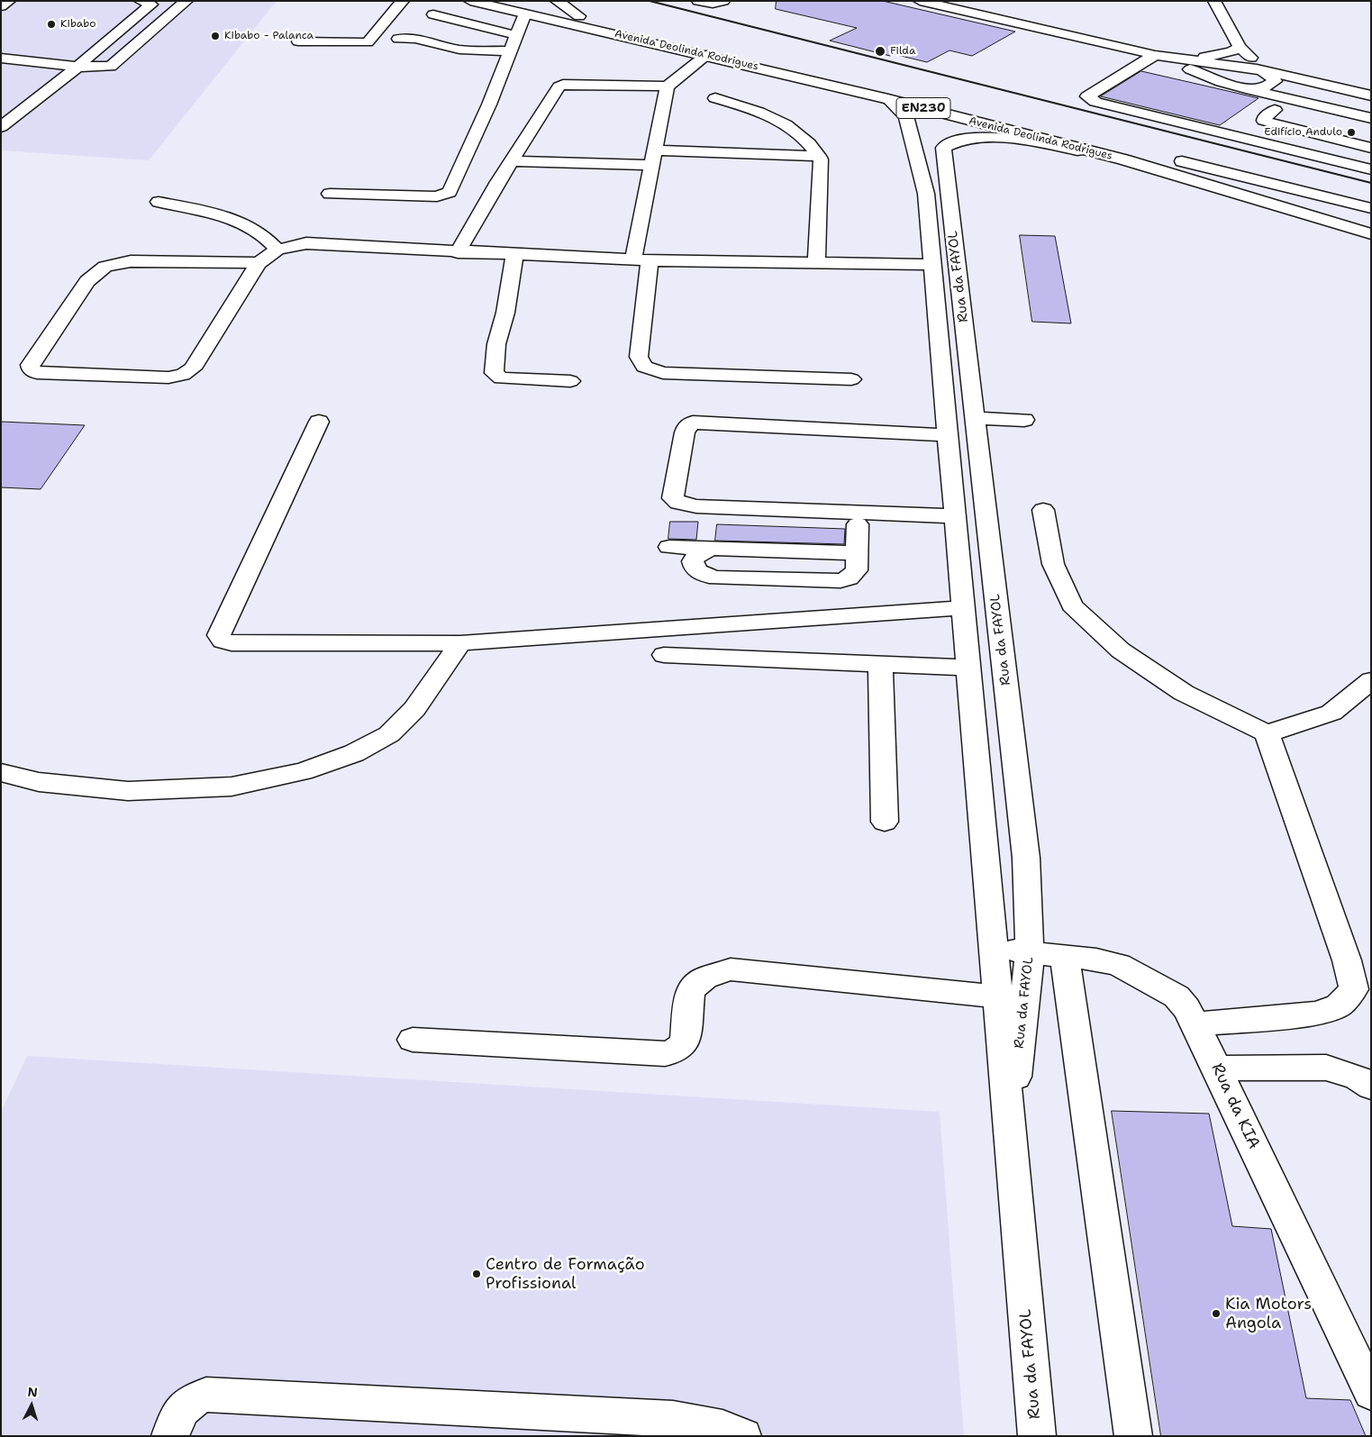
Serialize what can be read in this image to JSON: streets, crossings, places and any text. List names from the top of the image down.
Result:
{
  "streets": {
    "main road": [
      "Avenida Deolinda Rodrigues",
      "EN230",
      "Rua da FAYOL",
      "Rua da KIA"
    ]
  },
  "crossings": [
    ["Avenida Deolinda Rodrigues", "Rua da FAYOL"],
    ["Rua da FAYOL", "Rua da KIA"]
  ],
  "places": [
    "Kibabo",
    "Kibabo - Palanca",
    "Filda",
    "Edifício Andulo",
    "Centro de Formação Profissional",
    "Kia Motors Angola"
  ],
  "north": "top"
}
